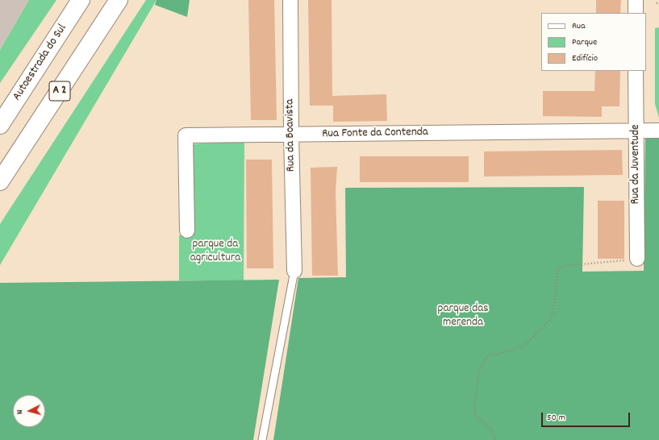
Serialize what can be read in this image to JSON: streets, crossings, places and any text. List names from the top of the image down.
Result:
{
  "streets": {
    "highway": ["Autoestrada do Sul", "A 2"],
    "street": ["Rua Fonte da Contenda", "Rua da Boavista", "Rua da Juventude"]
  },
  "crossings": [
    ["Rua Fonte da Contenda", "Rua da Boavista"],
    ["Rua Fonte da Contenda", "Rua da Juventude"]
  ],
  "parks": ["parque da agricultura", "parque das merenda"],
  "legend": ["Rua", "Parque", "Edifício"],
  "scale_bar": "50 m",
  "north": "left"
}
